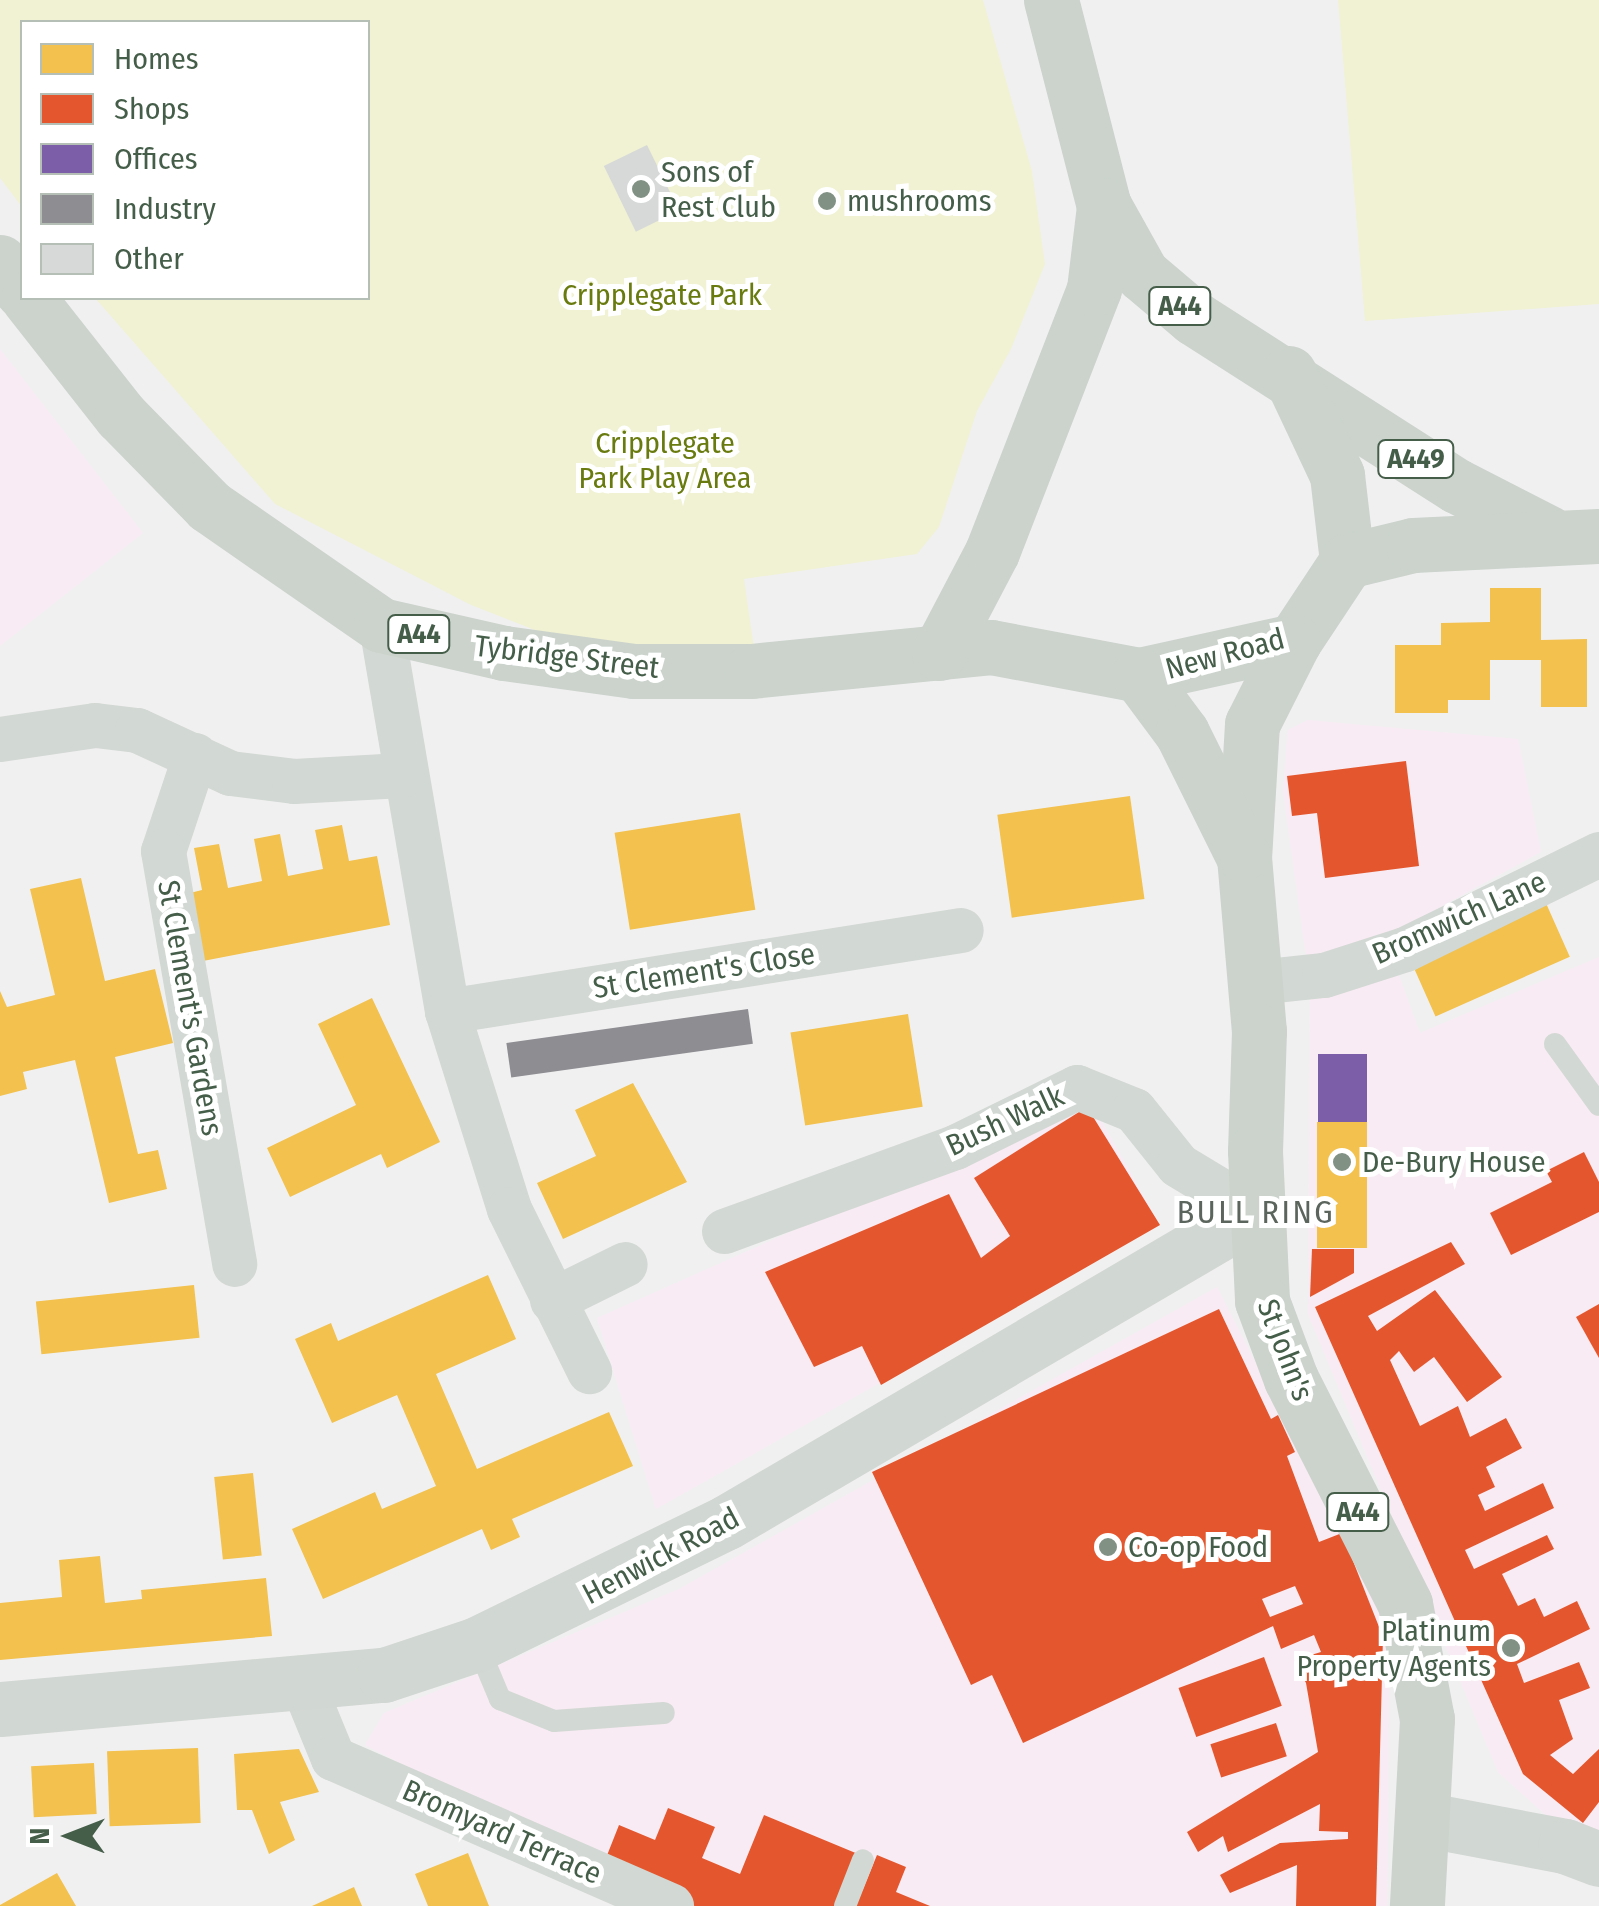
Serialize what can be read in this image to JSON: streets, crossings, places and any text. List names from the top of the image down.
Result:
{
  "streets": {
    "main road": [
      "A44",
      "A449",
      "New Road",
      "Tybridge Street",
      "St John's",
      "Henwick Road"
    ],
    "street": [
      "Bromwich Lane",
      "St Clement's Close",
      "St Clement's Gardens",
      "Bush Walk",
      "Bromyard Terrace"
    ]
  },
  "crossings": [
    ["A44", "A449"],
    ["A44", "New Road"],
    ["A44", "Tybridge Street"],
    ["A44", "St John's"],
    ["A449", "New Road"],
    ["New Road", "Tybridge Street"],
    ["New Road", "St John's"],
    ["Bromwich Lane", "St John's"],
    ["Bush Walk", "St John's"],
    ["Bush Walk", "Henwick Road"],
    ["St John's", "Henwick Road"],
    ["Henwick Road", "Bromyard Terrace"]
  ],
  "districts": ["BULL RING"],
  "parks": ["Cripplegate Park", "Cripplegate Park Play Area"],
  "places": [
    "Sons of Rest Club",
    "mushrooms",
    "De-Bury House",
    "Co-op Food",
    "Platinum Property Agents"
  ],
  "legend": [
    "Homes",
    "Shops",
    "Offices",
    "Industry",
    "Other"
  ],
  "north": "left"
}
